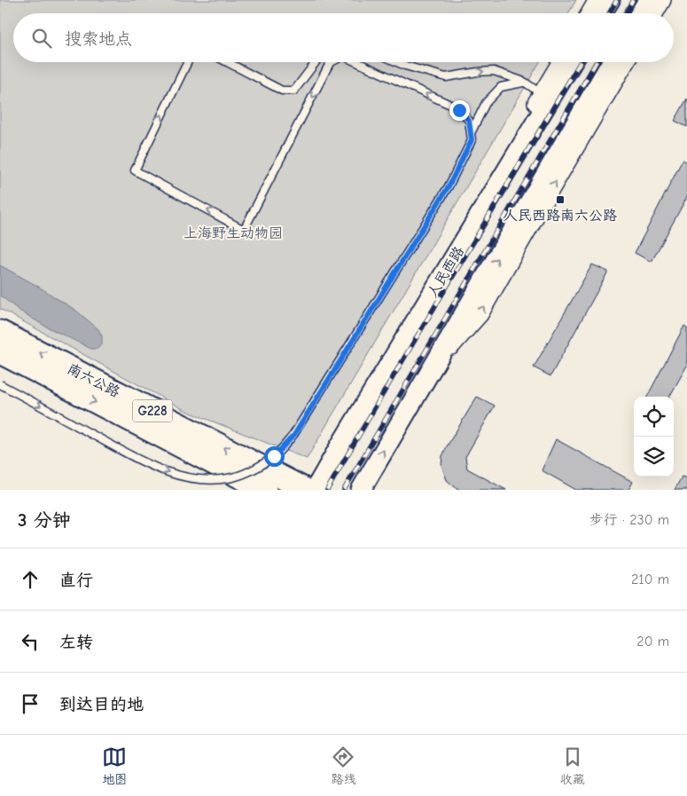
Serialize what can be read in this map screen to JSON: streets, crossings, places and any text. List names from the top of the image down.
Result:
{
  "streets": {
    "highway": ["南六公路", "G228"],
    "main road": ["人民西路"]
  },
  "crossings": [
    ["人民西路", "南六公路"]
  ],
  "parks": ["上海野生动物园"],
  "places": {
    "transit": ["人民西路南六公路"]
  },
  "page": {
    "search": "搜索地点",
    "heading": ["3 分钟", "步行 · 230 m"],
    "list": [
      ["直行", "210 m"],
      ["左转", "20 m"],
      "到达目的地"
    ],
    "nav": ["地图", "路线", "收藏"]
  }
}
